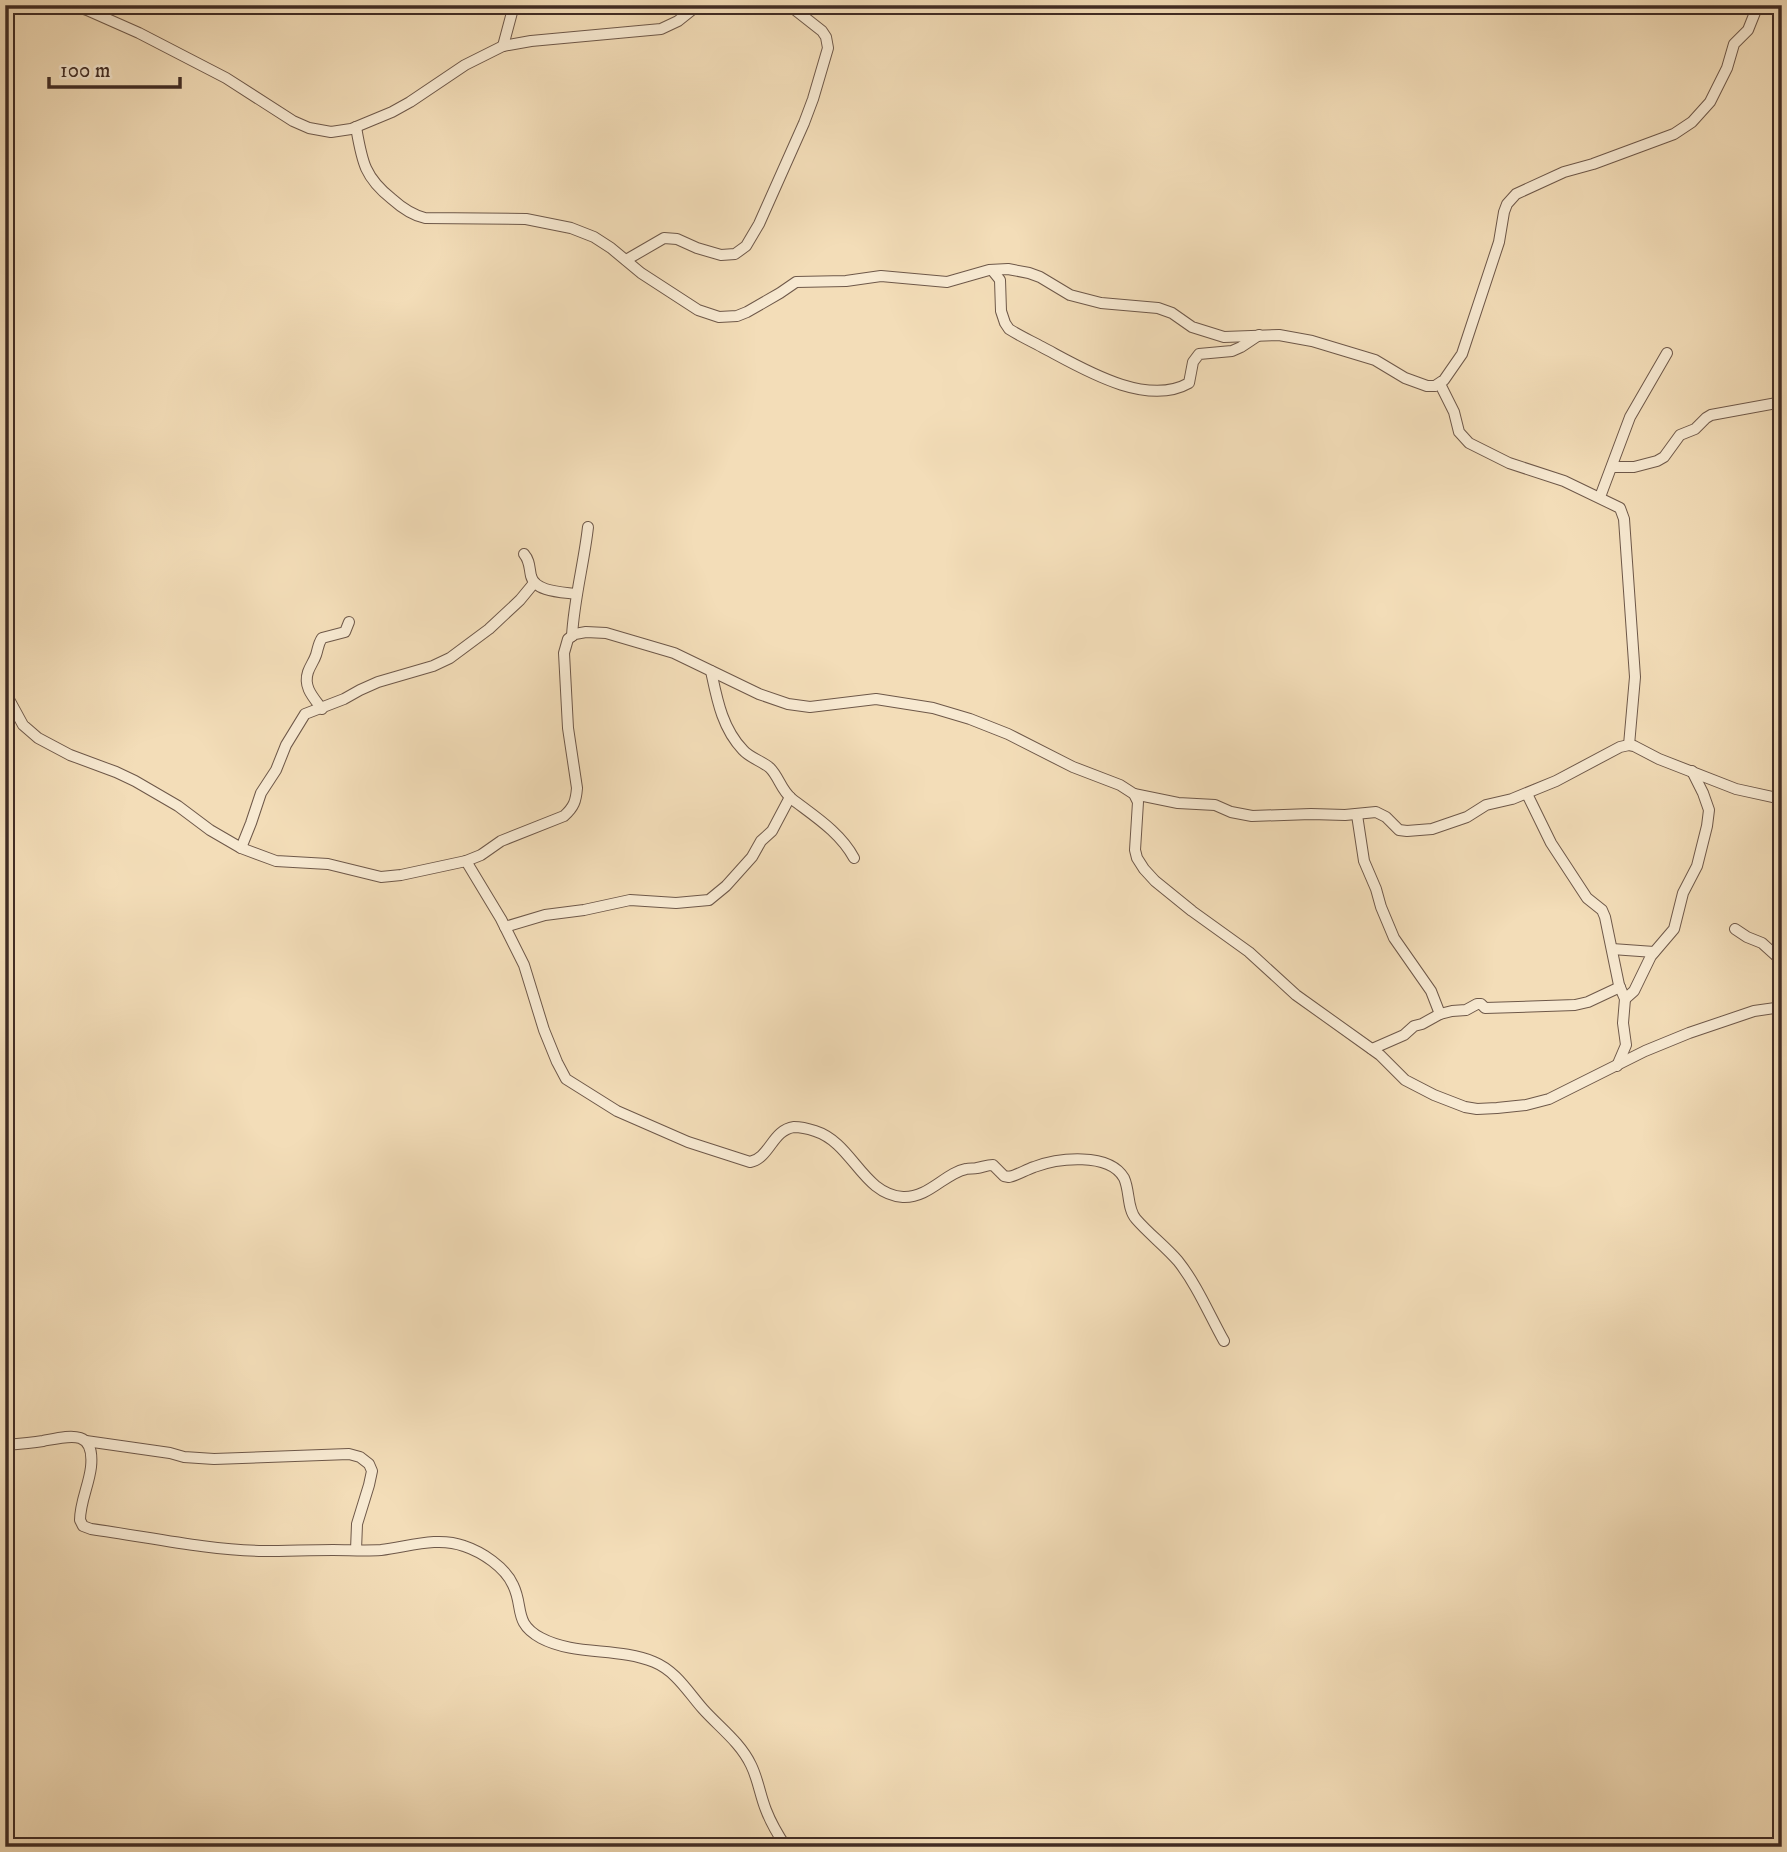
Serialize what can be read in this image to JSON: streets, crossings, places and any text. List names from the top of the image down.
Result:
{
  "scale_bar": "100 m"
}
